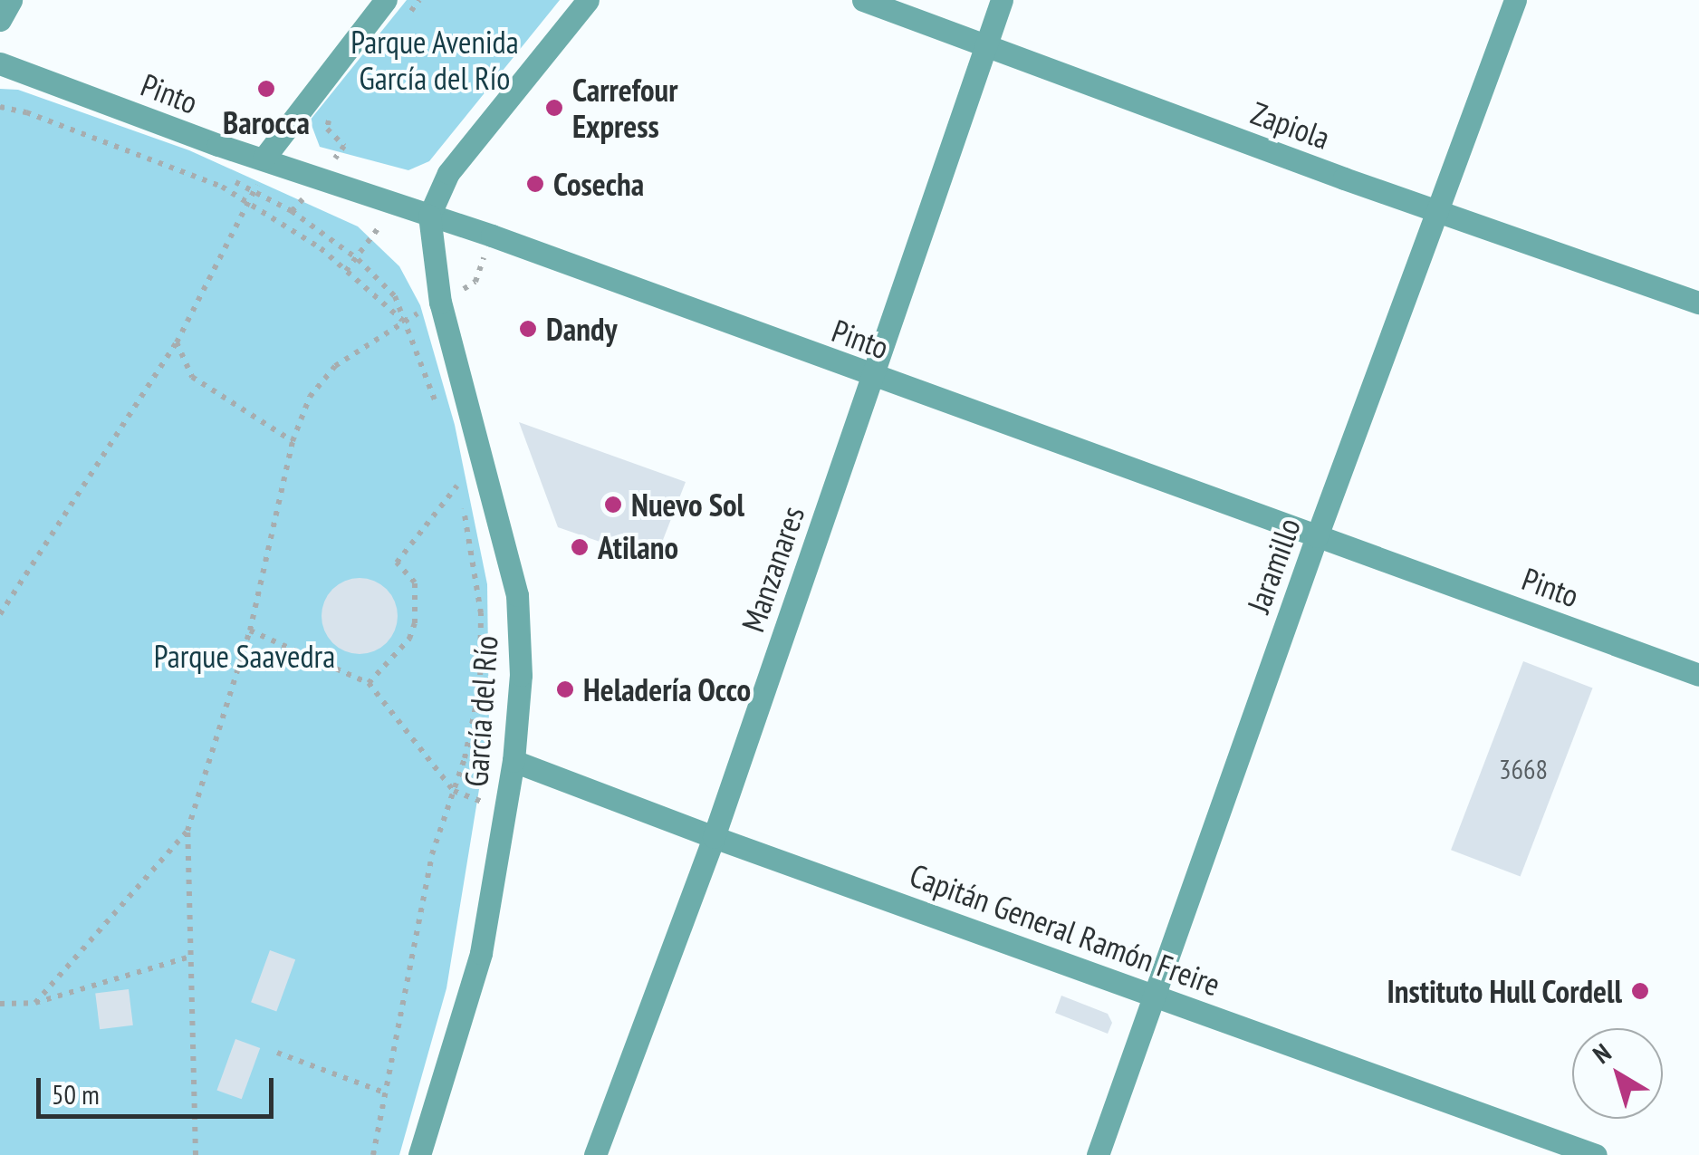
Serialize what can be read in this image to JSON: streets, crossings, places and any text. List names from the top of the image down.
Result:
{
  "streets": {
    "street": [
      "Pinto",
      "Zapiola",
      "Jaramillo",
      "Manzanares",
      "García del Río",
      "Capitán General Ramón Freire"
    ]
  },
  "crossings": [
    ["Pinto", "Jaramillo"],
    ["Pinto", "Manzanares"],
    ["Pinto", "García del Río"],
    ["Zapiola", "Jaramillo"],
    ["Zapiola", "Manzanares"],
    ["Jaramillo", "Capitán General Ramón Freire"],
    ["Manzanares", "Capitán General Ramón Freire"],
    ["García del Río", "Capitán General Ramón Freire"]
  ],
  "parks": ["Parque Avenida García del Río", "Parque Saavedra"],
  "places": [
    "Barocca",
    "Carrefour Express",
    "Cosecha",
    "Dandy",
    "Nuevo Sol",
    "Atilano",
    "Heladería Occo",
    "Instituto Hull Cordell"
  ],
  "house_numbers": ["3668"],
  "scale_bar": "50 m",
  "north": "top left"
}
